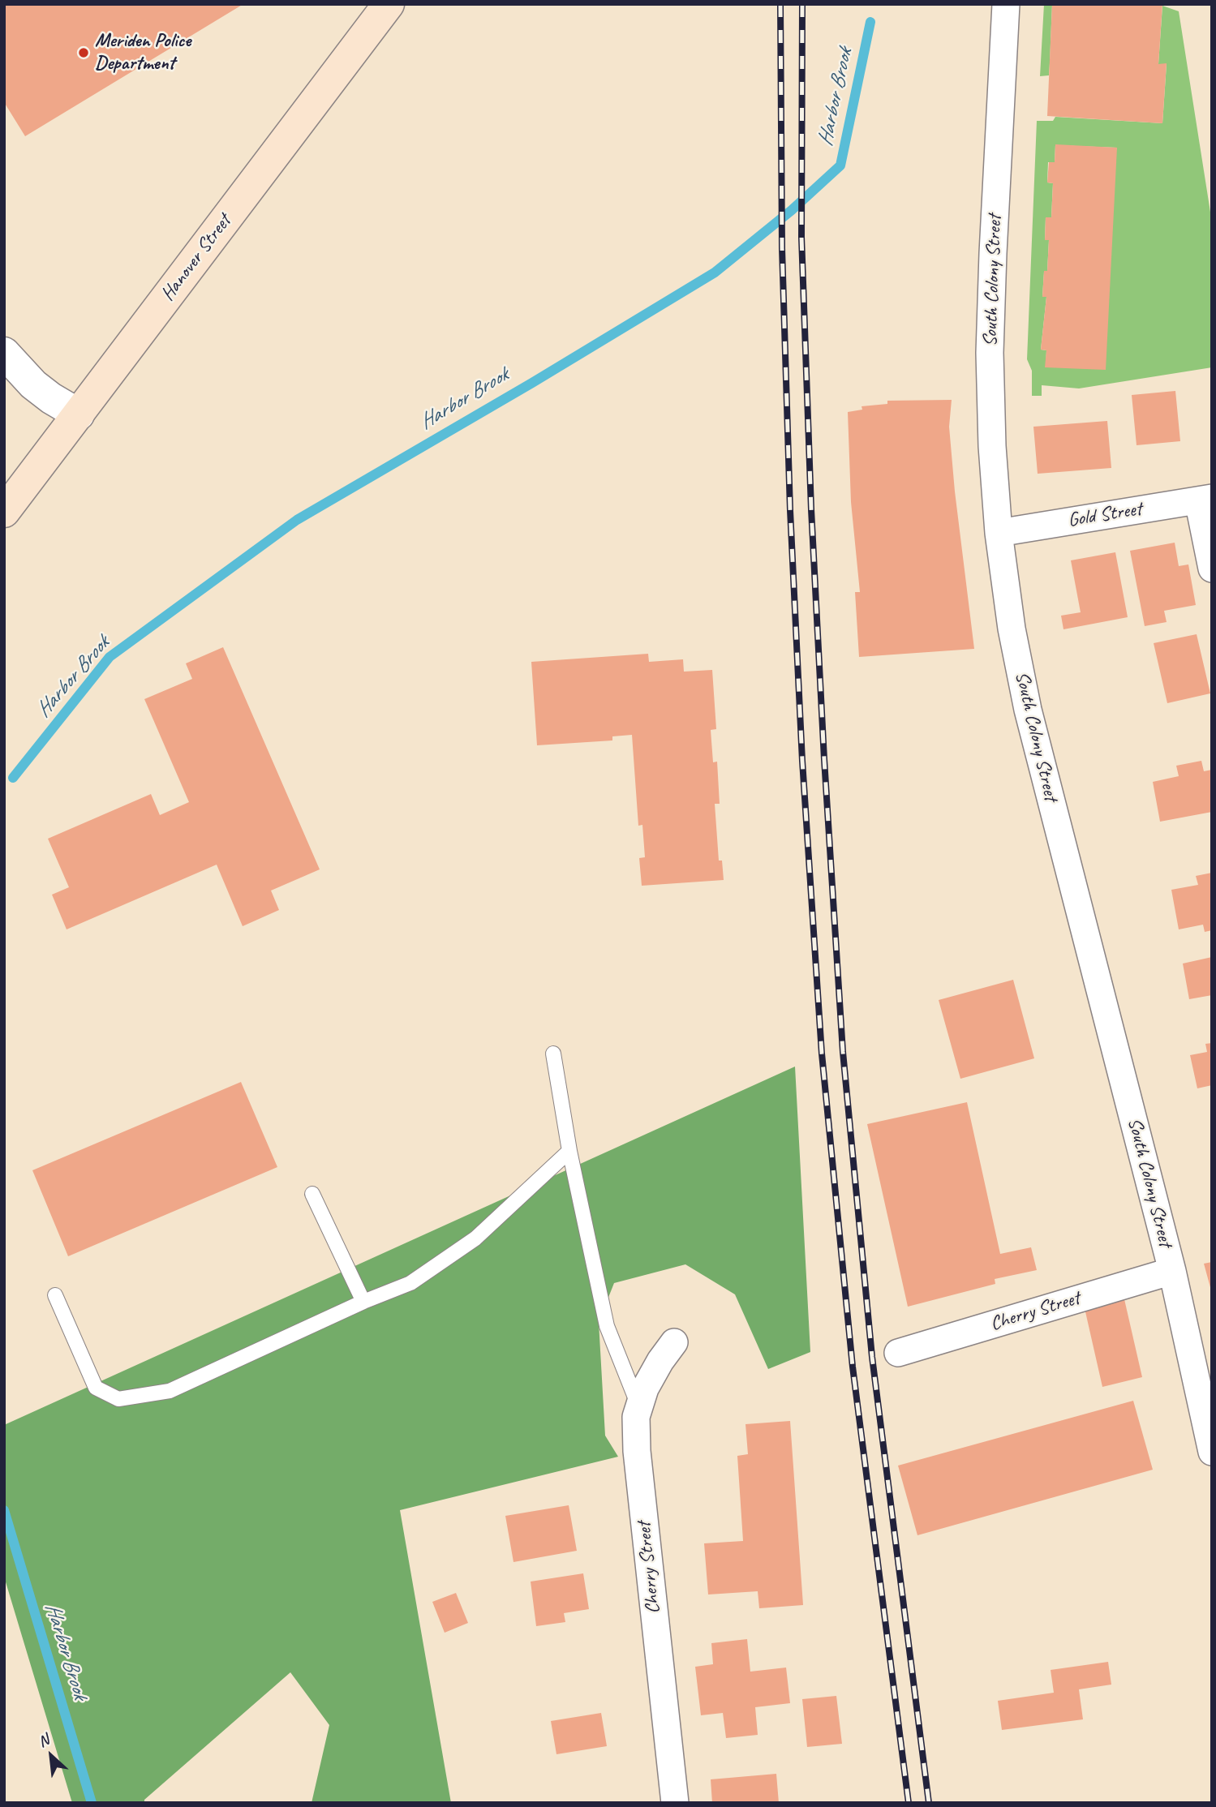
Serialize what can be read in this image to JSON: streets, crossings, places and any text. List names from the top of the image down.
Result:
{
  "streets": {
    "main road": ["Hanover Street"],
    "street": ["South Colony Street", "Gold Street", "Cherry Street"]
  },
  "crossings": [
    ["South Colony Street", "Gold Street"],
    ["South Colony Street", "Cherry Street"]
  ],
  "water": ["Harbor Brook"],
  "places": ["Meriden Police Department"],
  "north": "top left"
}
